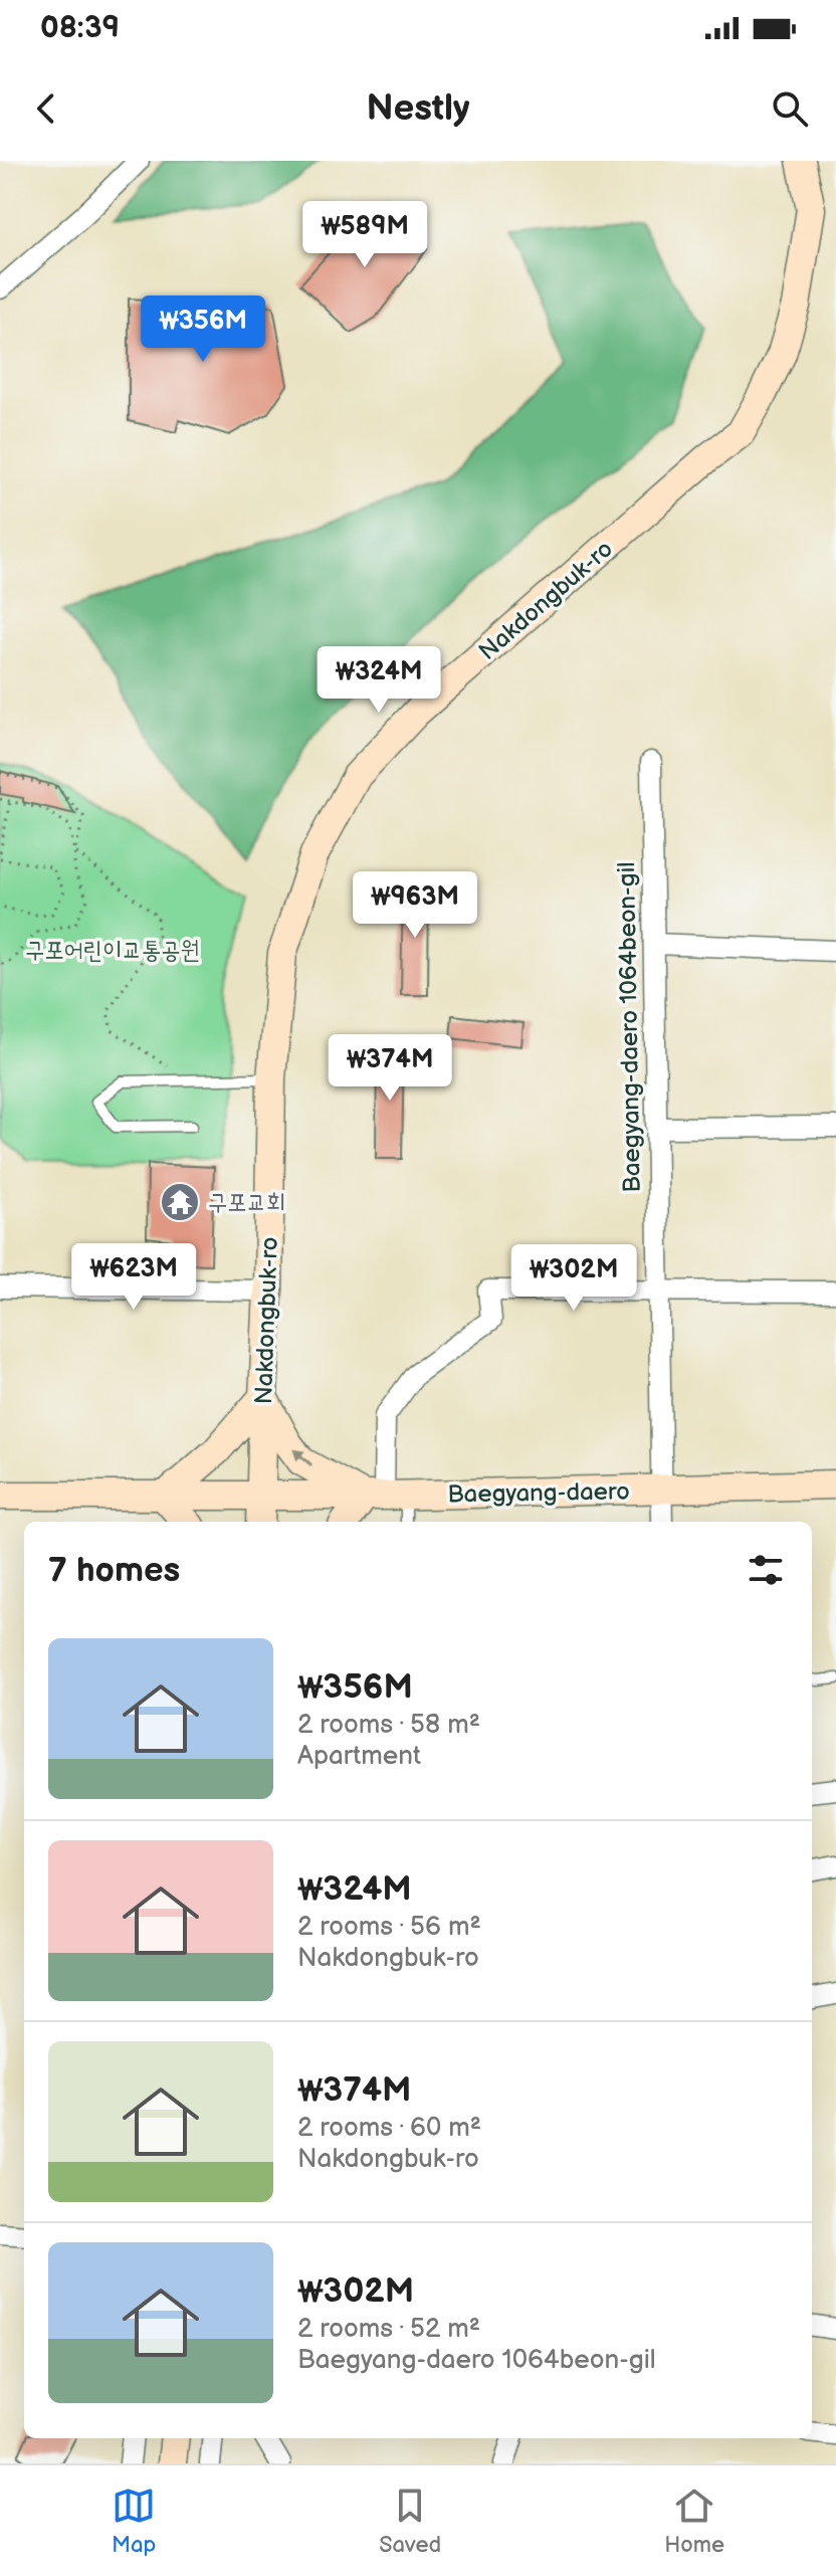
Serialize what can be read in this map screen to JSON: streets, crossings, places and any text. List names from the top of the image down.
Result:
{
  "streets": {
    "main road": ["Nakdongbuk-ro", "Baegyang-daero"],
    "street": ["Baegyang-daero 1064beon-gil"]
  },
  "crossings": [
    ["Nakdongbuk-ro", "Baegyang-daero"],
    ["Baegyang-daero 1064beon-gil", "Baegyang-daero"]
  ],
  "parks": ["구포어린이교통공원"],
  "places": {
    "temple": ["구포교회"]
  },
  "page": {
    "status": "08:39",
    "header": "Nestly",
    "price": [
      "₩589M",
      "₩356M",
      "₩324M",
      "₩963M",
      "₩374M",
      "₩623M",
      "₩302M"
    ],
    "heading": "7 homes",
    "list": [
      {
        "name": "₩356M",
        "note": "2 rooms · 58 m² · Apartment"
      },
      {
        "name": "₩324M",
        "note": "2 rooms · 56 m² · Nakdongbuk-ro"
      },
      {
        "name": "₩374M",
        "note": "2 rooms · 60 m² · Nakdongbuk-ro"
      },
      {
        "name": "₩302M",
        "note": "2 rooms · 52 m² · Baegyang-daero 1064beon-gil"
      }
    ],
    "tabs": ["Map", "Saved", "Home"]
  }
}
